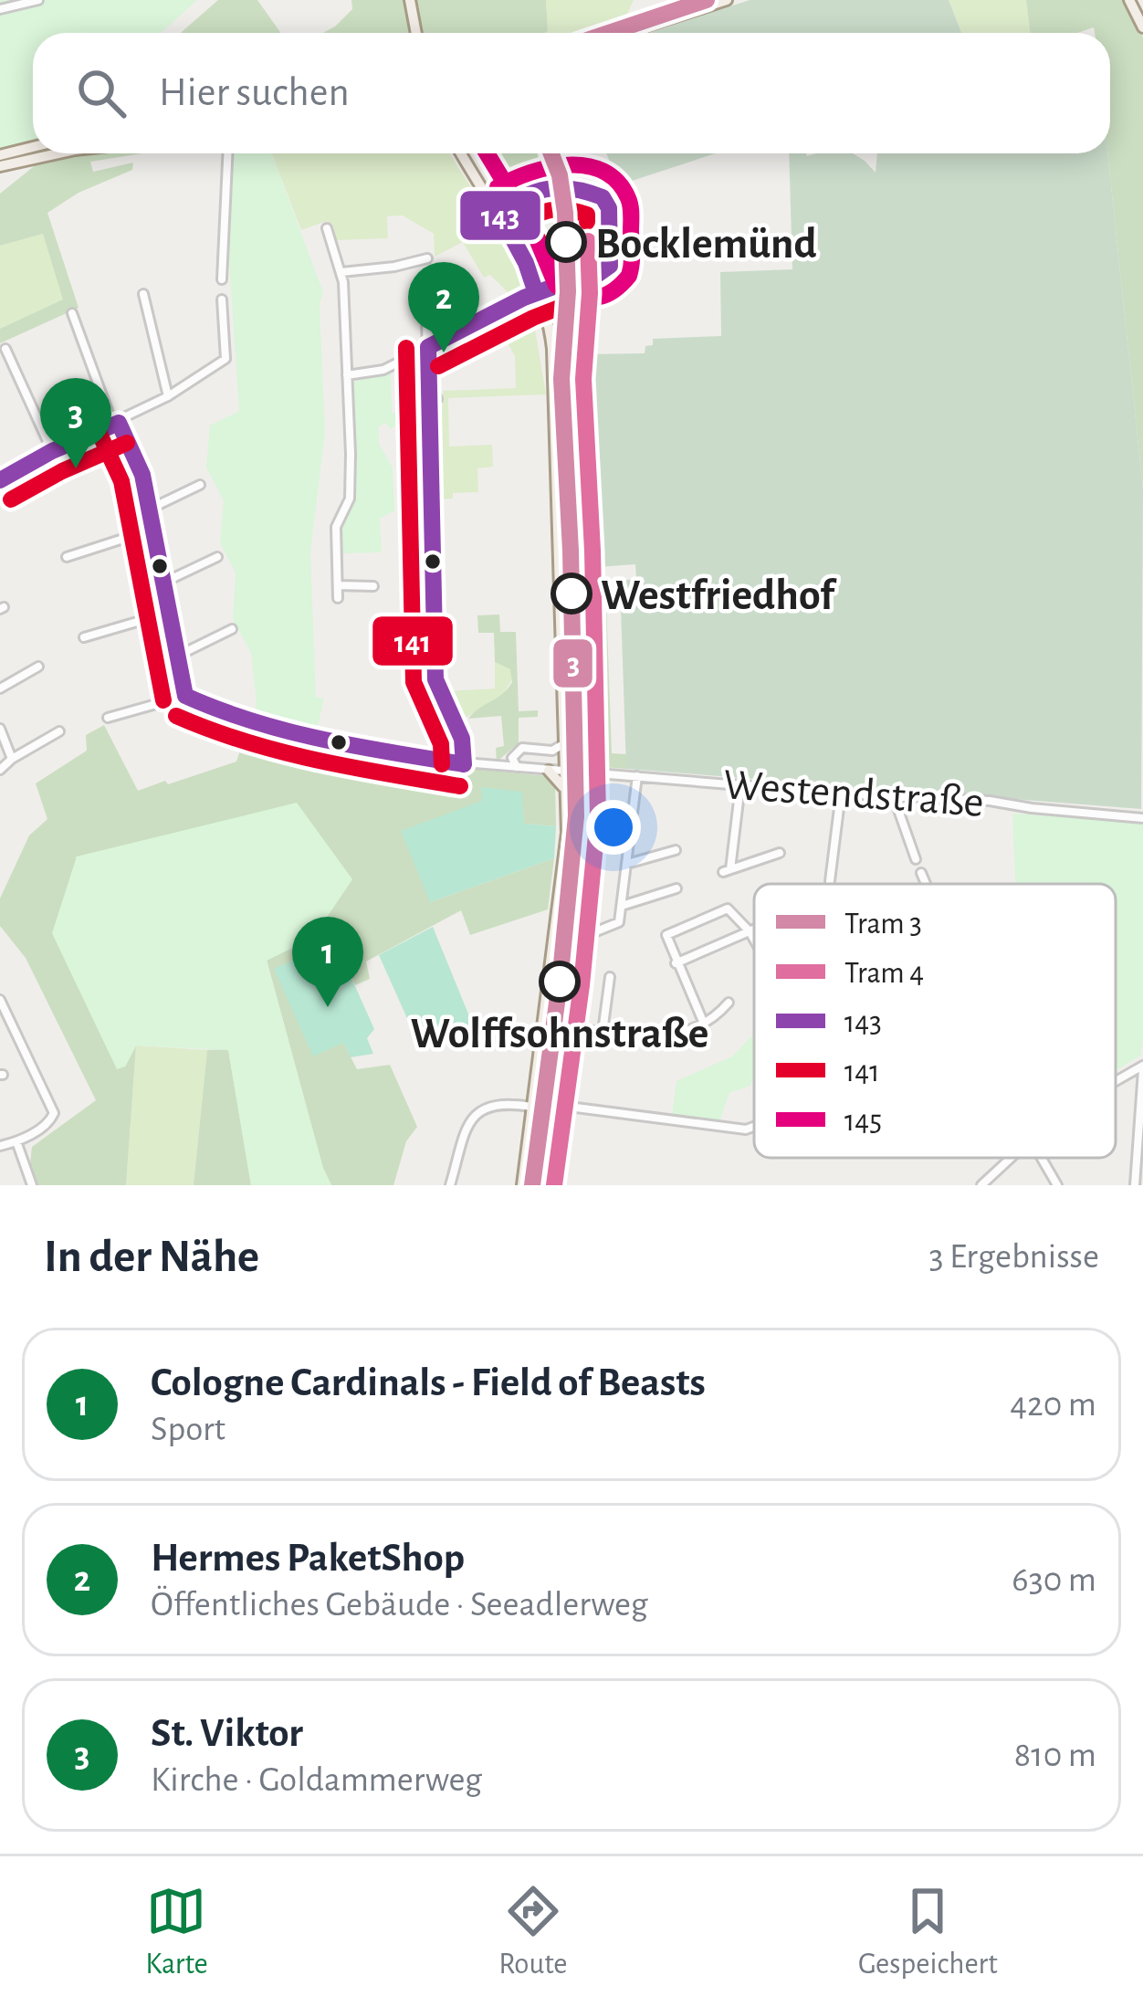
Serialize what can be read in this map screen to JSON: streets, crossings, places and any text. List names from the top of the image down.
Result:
{
  "streets": {
    "street": ["Westendstraße"]
  },
  "places": ["Bocklemünd", "Westfriedhof", "Wolffsohnstraße"],
  "lines": [
    "tram line 3",
    "transit line 145",
    "transit line 143",
    "transit line 141",
    "tram line 4"
  ],
  "legend": [
    "Tram 3",
    "Tram 4",
    "143",
    "141",
    "145"
  ],
  "page": {
    "search": "Hier suchen",
    "pins": ["2", "3", "1"],
    "heading": ["In der Nähe", "3 Ergebnisse"],
    "list": [
      {
        "mark": "1",
        "name": "Cologne Cardinals - Field of Beasts",
        "note": "Sport",
        "value": "420 m"
      },
      {
        "mark": "2",
        "name": "Hermes PaketShop",
        "note": "Öffentliches Gebäude · Seeadlerweg",
        "value": "630 m"
      },
      {
        "mark": "3",
        "name": "St. Viktor",
        "note": "Kirche · Goldammerweg",
        "value": "810 m"
      }
    ],
    "nav": ["Karte", "Route", "Gespeichert"]
  }
}
